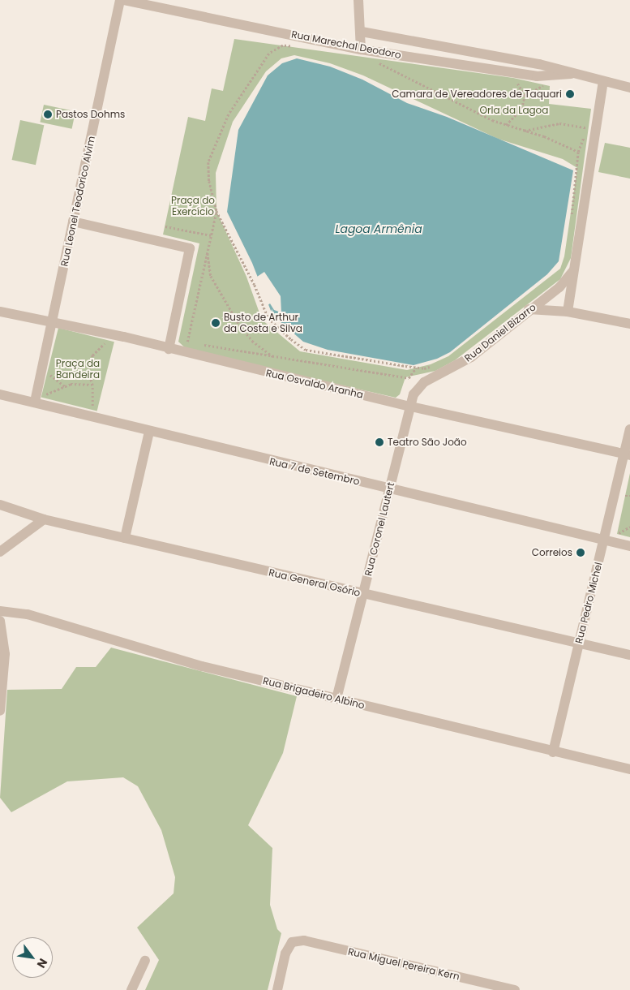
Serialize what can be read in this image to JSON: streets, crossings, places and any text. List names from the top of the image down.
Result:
{
  "streets": {
    "street": [
      "Rua Marechal Deodoro",
      "Rua Leonel Teodorico Alvim",
      "Rua Daniel Bizarro",
      "Rua Osvaldo Aranha",
      "Rua 7 de Setembro",
      "Rua Coronel Lautert",
      "Rua General Osório",
      "Rua Pedro Michel",
      "Rua Brigadeiro Albino",
      "Rua Miguel Pereira Kern"
    ]
  },
  "crossings": [
    ["Rua Marechal Deodoro", "Rua Leonel Teodorico Alvim"],
    ["Rua Leonel Teodorico Alvim", "Rua Osvaldo Aranha"],
    ["Rua Leonel Teodorico Alvim", "Rua 7 de Setembro"],
    ["Rua Daniel Bizarro", "Rua Osvaldo Aranha"],
    ["Rua Daniel Bizarro", "Rua Coronel Lautert"],
    ["Rua Osvaldo Aranha", "Rua Coronel Lautert"],
    ["Rua Osvaldo Aranha", "Rua Pedro Michel"],
    ["Rua 7 de Setembro", "Rua Coronel Lautert"],
    ["Rua 7 de Setembro", "Rua Pedro Michel"],
    ["Rua Coronel Lautert", "Rua General Osório"],
    ["Rua Coronel Lautert", "Rua Brigadeiro Albino"],
    ["Rua General Osório", "Rua Pedro Michel"],
    ["Rua Pedro Michel", "Rua Brigadeiro Albino"]
  ],
  "water": ["Lagoa Armênia"],
  "parks": ["Orla da Lagoa", "Praça do Exercício", "Praça da Bandeira"],
  "places": [
    "Camara de Vereadores de Taquari",
    "Pastos Dohms",
    "Busto de Arthur da Costa e Silva",
    "Teatro São João",
    "Correios"
  ],
  "north": "bottom right"
}
